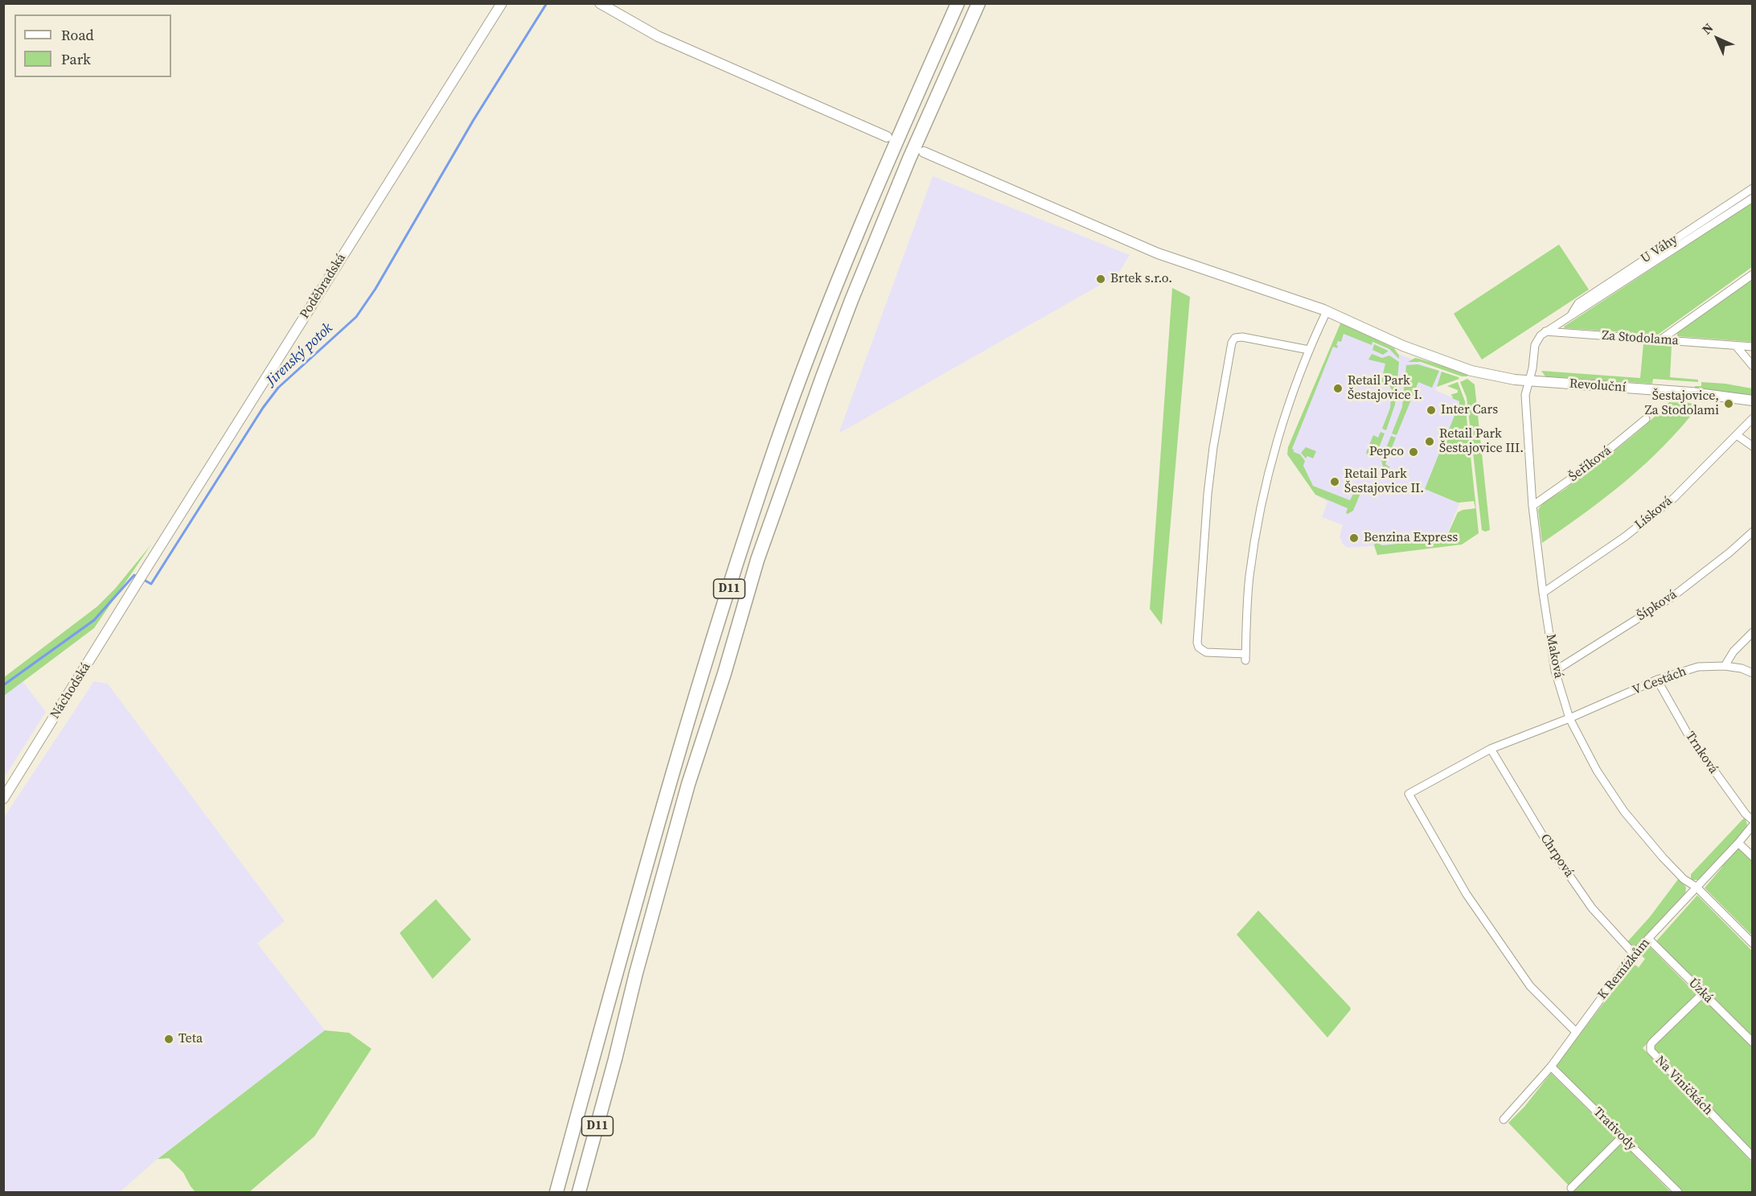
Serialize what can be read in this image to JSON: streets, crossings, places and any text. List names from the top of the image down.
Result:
{
  "streets": {
    "highway": ["D11"],
    "street": [
      "U Váhy",
      "Poděbradská",
      "Za Stodolama",
      "Revoluční",
      "Šeříková",
      "Lísková",
      "Šípková",
      "Maková",
      "V Cestách",
      "Náchodská",
      "Trnková",
      "Chrpová",
      "K Remízkům",
      "Úzká",
      "Na Viničkách",
      "Trativody"
    ]
  },
  "crossings": [
    ["U Váhy", "Za Stodolama"],
    ["U Váhy", "Revoluční"],
    ["U Váhy", "Maková"],
    ["Poděbradská", "Náchodská"],
    ["Revoluční", "Maková"],
    ["Šeříková", "Maková"],
    ["Lísková", "Maková"],
    ["Šípková", "Maková"],
    ["Maková", "V Cestách"],
    ["Maková", "K Remízkům"],
    ["V Cestách", "Trnková"],
    ["V Cestách", "Chrpová"],
    ["V Cestách", "K Remízkům"],
    ["Chrpová", "K Remízkům"],
    ["K Remízkům", "Úzká"],
    ["K Remízkům", "Trativody"],
    ["Úzká", "Na Viničkách"]
  ],
  "water": ["Jirenský potok"],
  "places": [
    "Brtek s.r.o.",
    "Retail Park Šestajovice I.",
    "Šestajovice, Za Stodolami",
    "Inter Cars",
    "Retail Park Šestajovice III.",
    "Pepco",
    "Retail Park Šestajovice II.",
    "Benzina Express",
    "Teta"
  ],
  "legend": ["Road", "Park"],
  "north": "top left"
}
